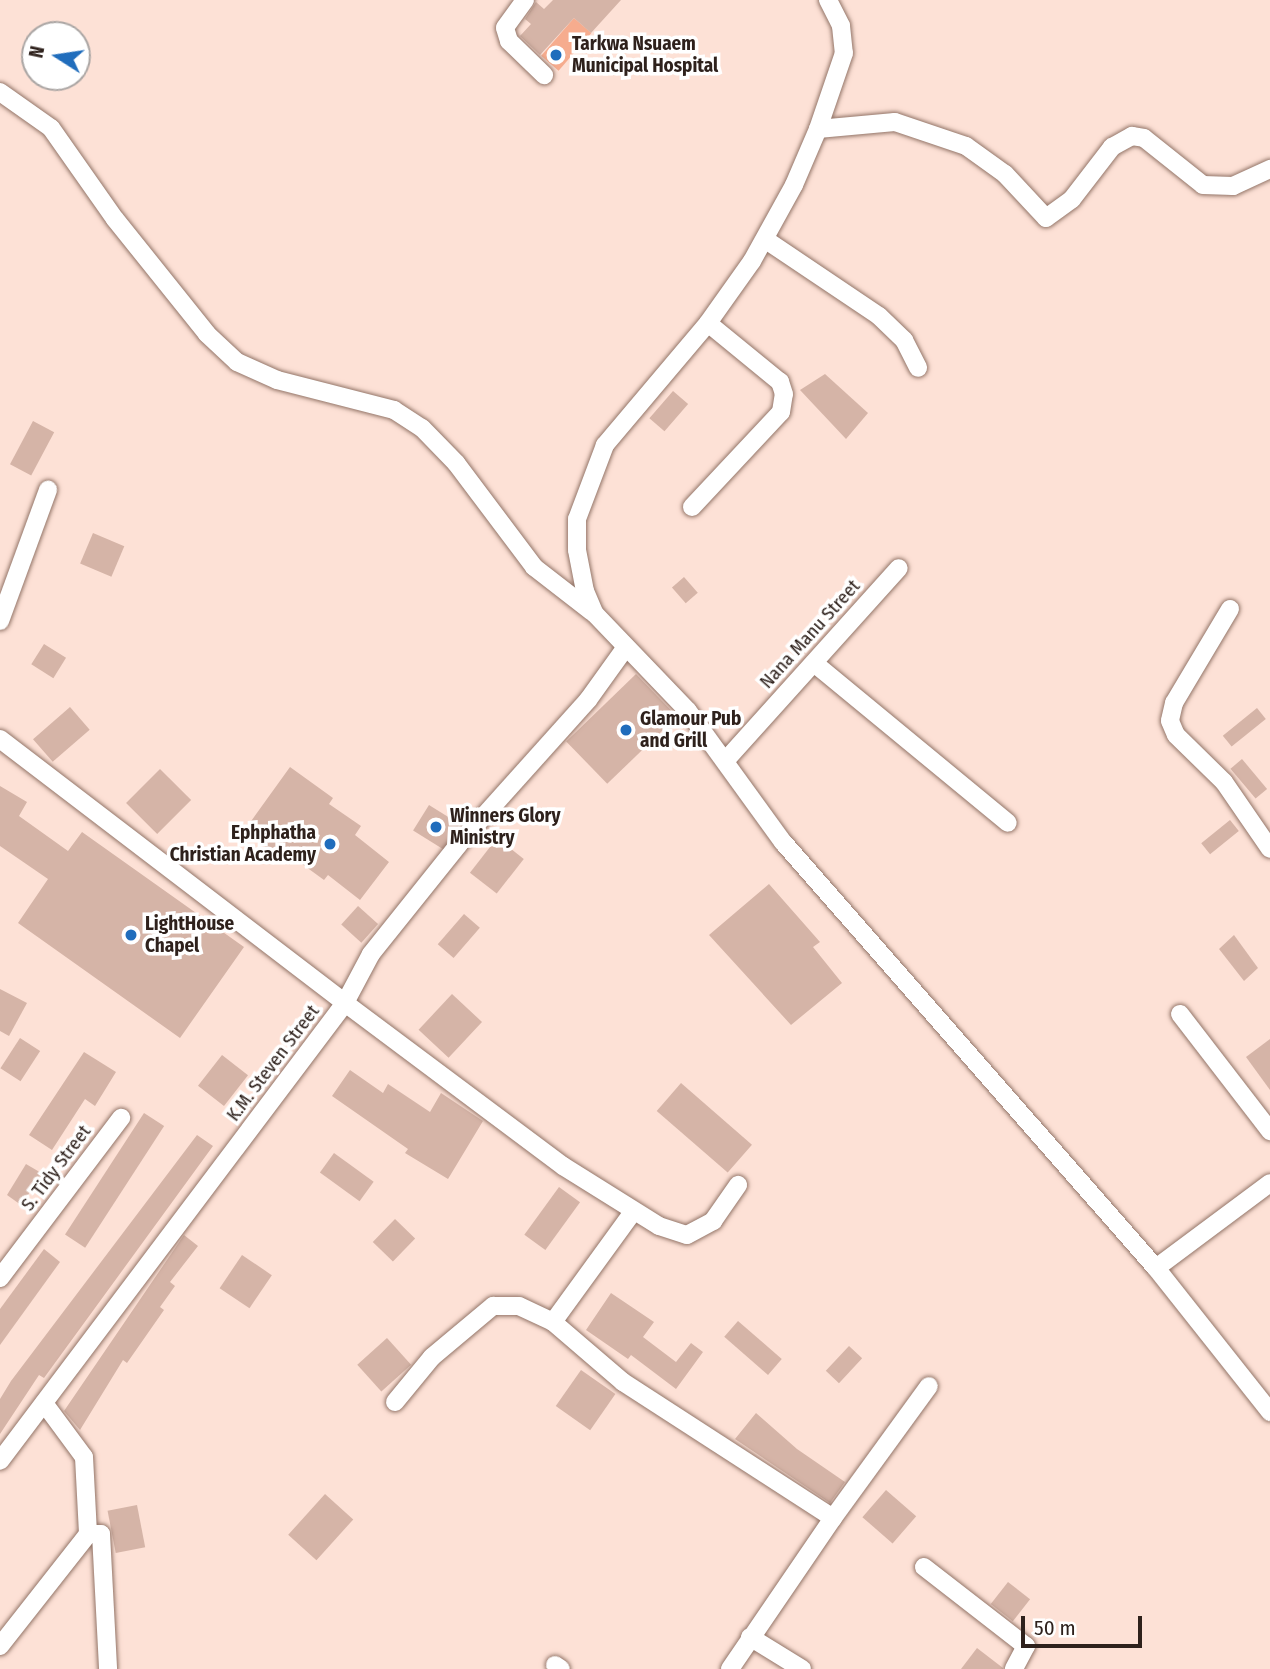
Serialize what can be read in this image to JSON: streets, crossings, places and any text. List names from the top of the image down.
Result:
{
  "streets": {
    "street": ["Nana Manu Street", "K.M. Steven Street", "S. Tidy Street"]
  },
  "places": [
    "Tarkwa Nsuaem Municipal Hospital",
    "Glamour Pub and Grill",
    "Winners Glory Ministry",
    "Ephphatha Christian Academy",
    "LightHouse Chapel"
  ],
  "scale_bar": "50 m",
  "north": "left"
}
